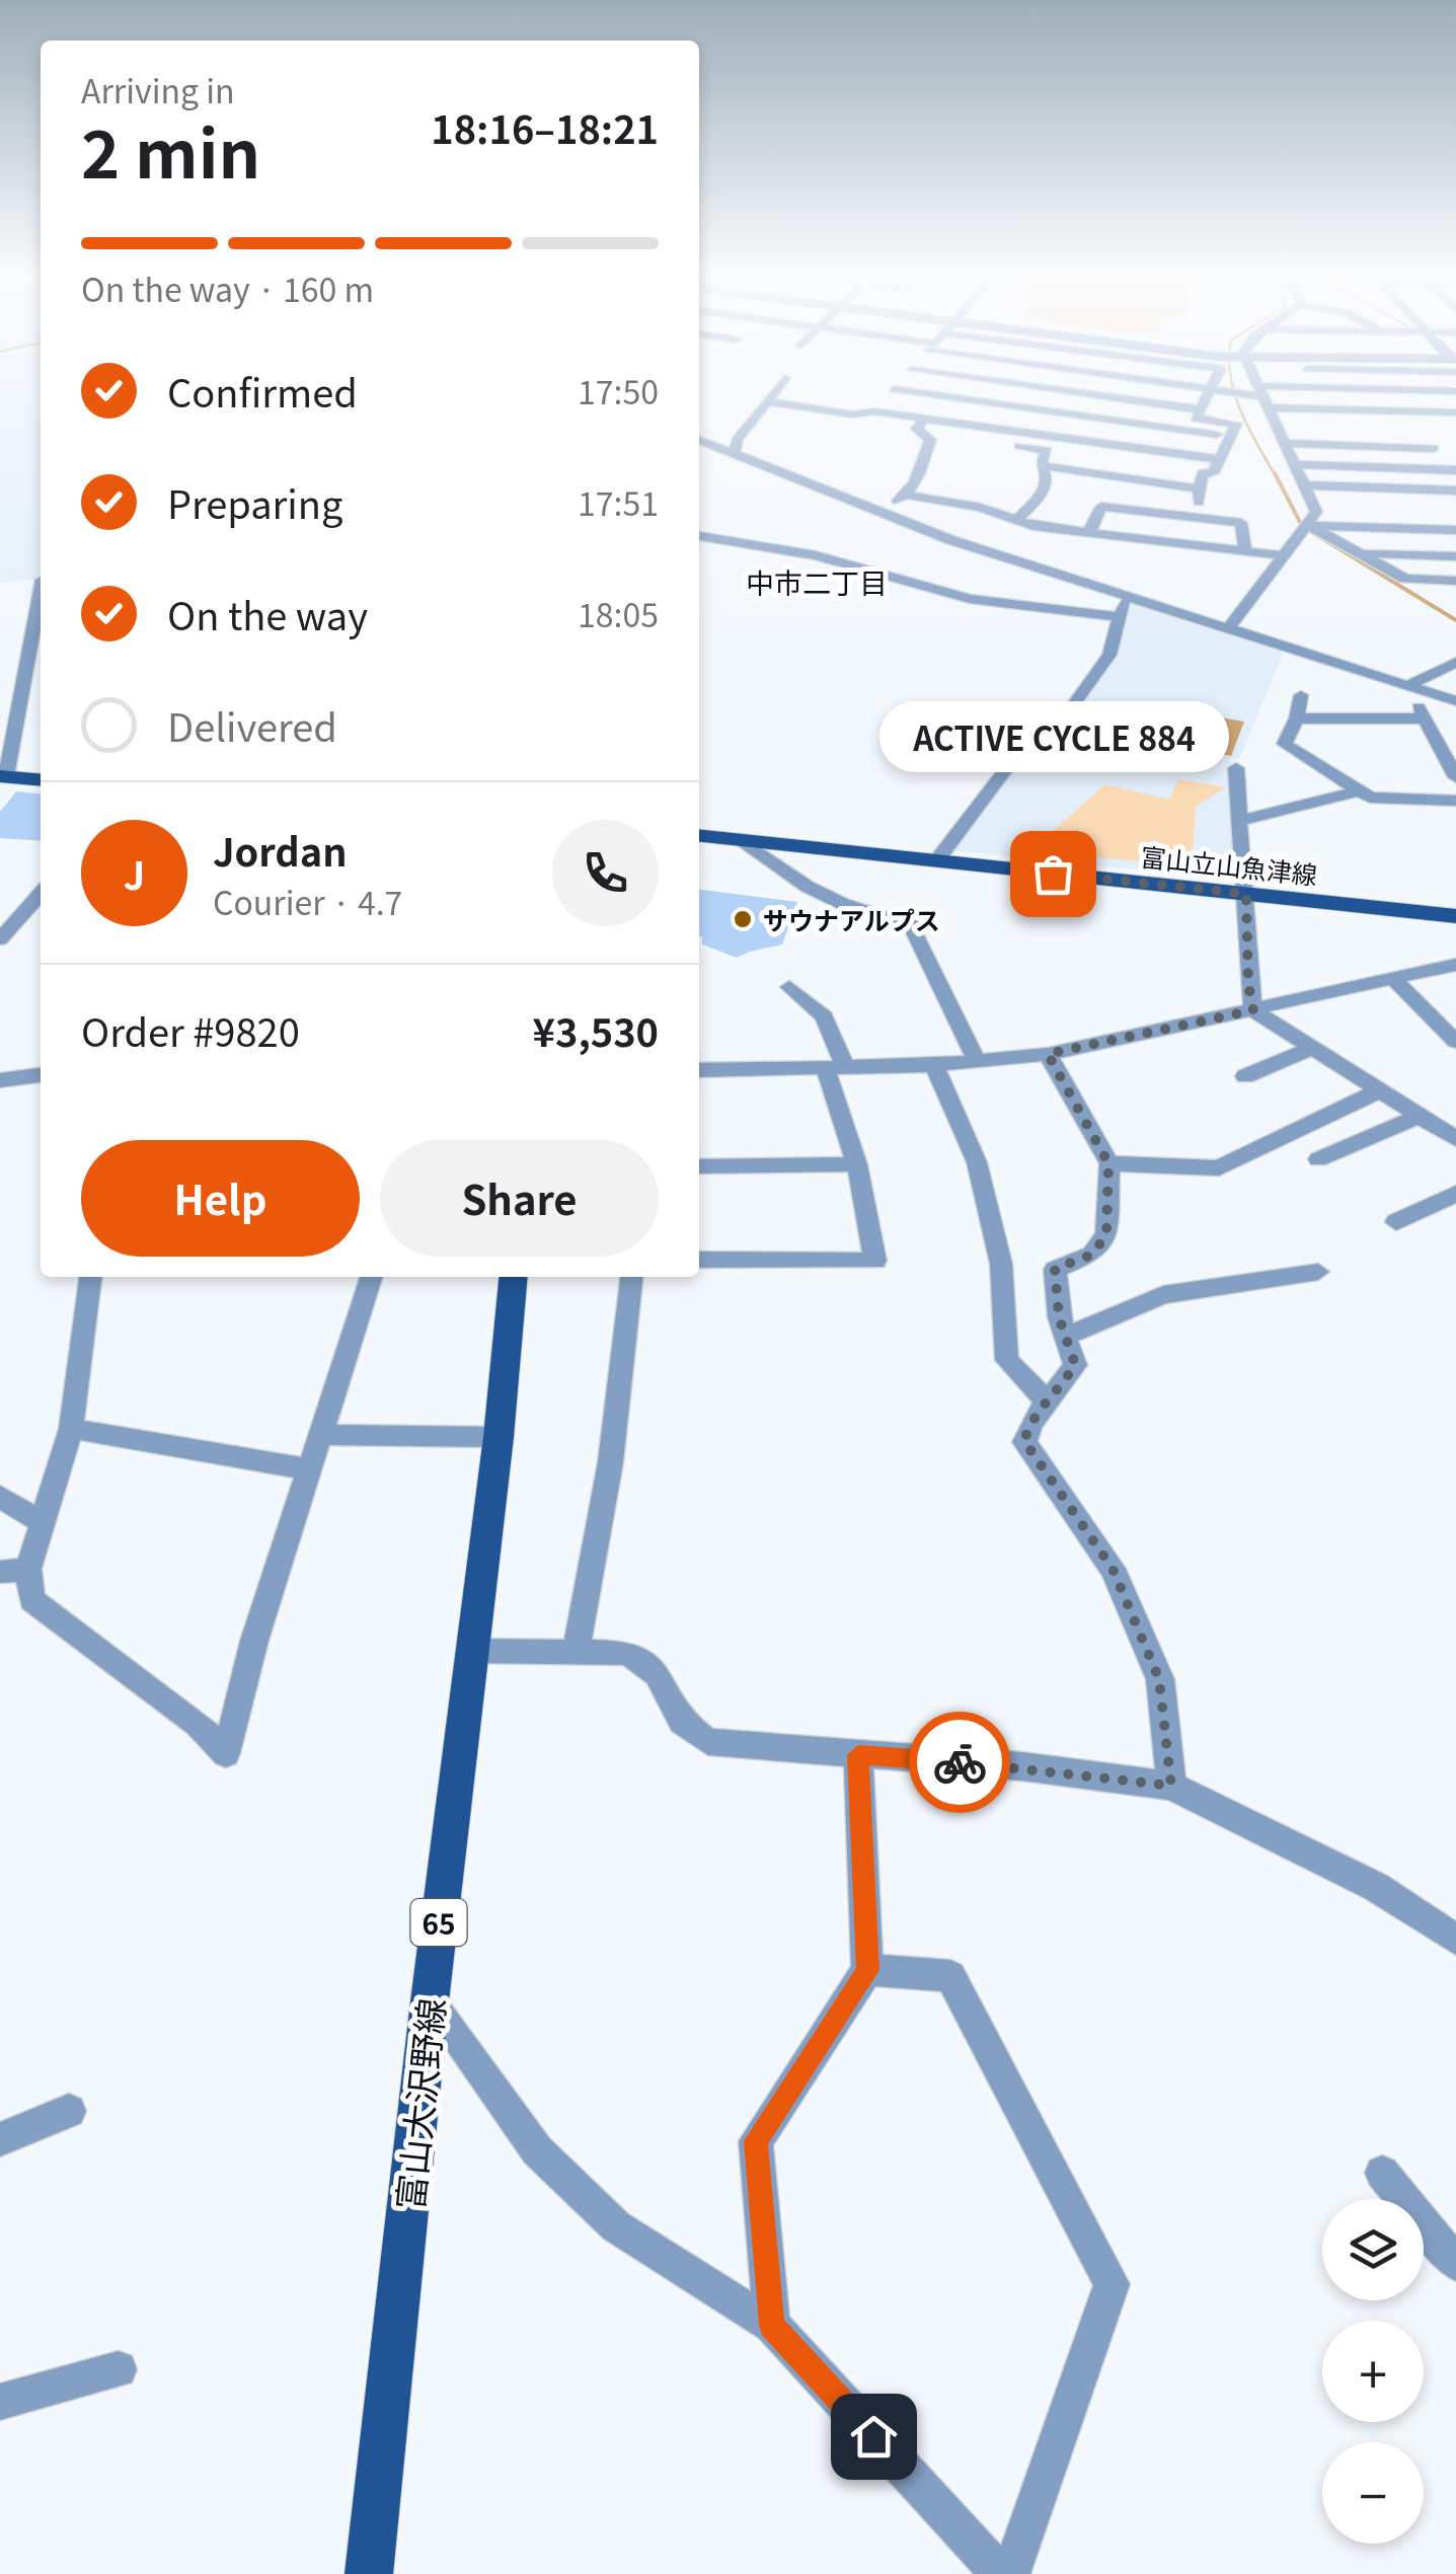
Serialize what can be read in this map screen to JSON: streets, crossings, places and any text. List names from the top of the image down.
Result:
{
  "streets": {
    "main road": ["富山立山魚津線", "65", "富山大沢野線"]
  },
  "districts": ["中市二丁目"],
  "places": ["ACTIVE CYCLE 884", "サウナアルプス"],
  "page": {
    "heading": ["2 min", "Arriving in", "18:16–18:21"],
    "panel": [
      "Jordan",
      "Courier · 4.7",
      "Order #9820",
      "¥3,530"
    ],
    "bar": "On the way · 160 m",
    "list": [
      ["Confirmed", "17:50"],
      ["Preparing", "17:51"],
      ["On the way", "18:05"],
      "Delivered"
    ],
    "bubble": "ACTIVE CYCLE 884",
    "round": "J",
    "buttons": ["Help", "Share"],
    "map_buttons": ["+", "−"]
  }
}
